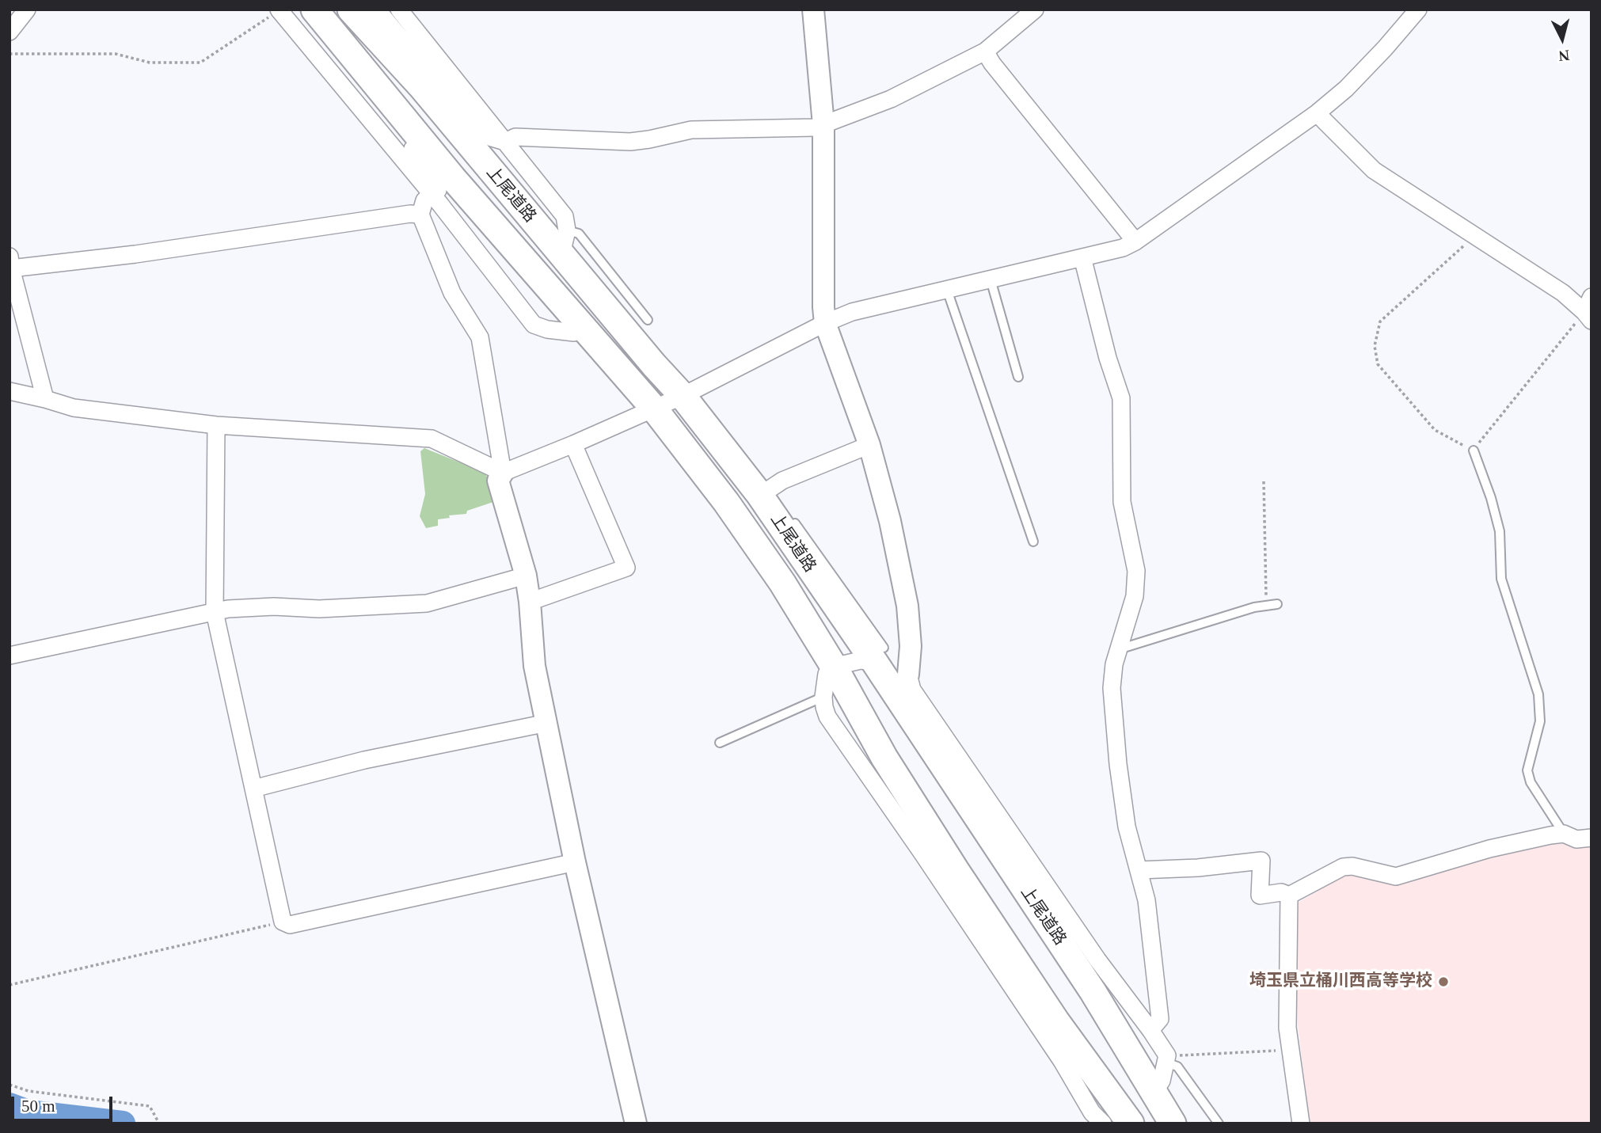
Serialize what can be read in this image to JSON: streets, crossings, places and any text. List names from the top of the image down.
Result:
{
  "streets": {
    "highway": ["上尾道路"]
  },
  "places": ["埼玉県立桶川西高等学校"],
  "scale_bar": "50 m",
  "north": "bottom"
}
